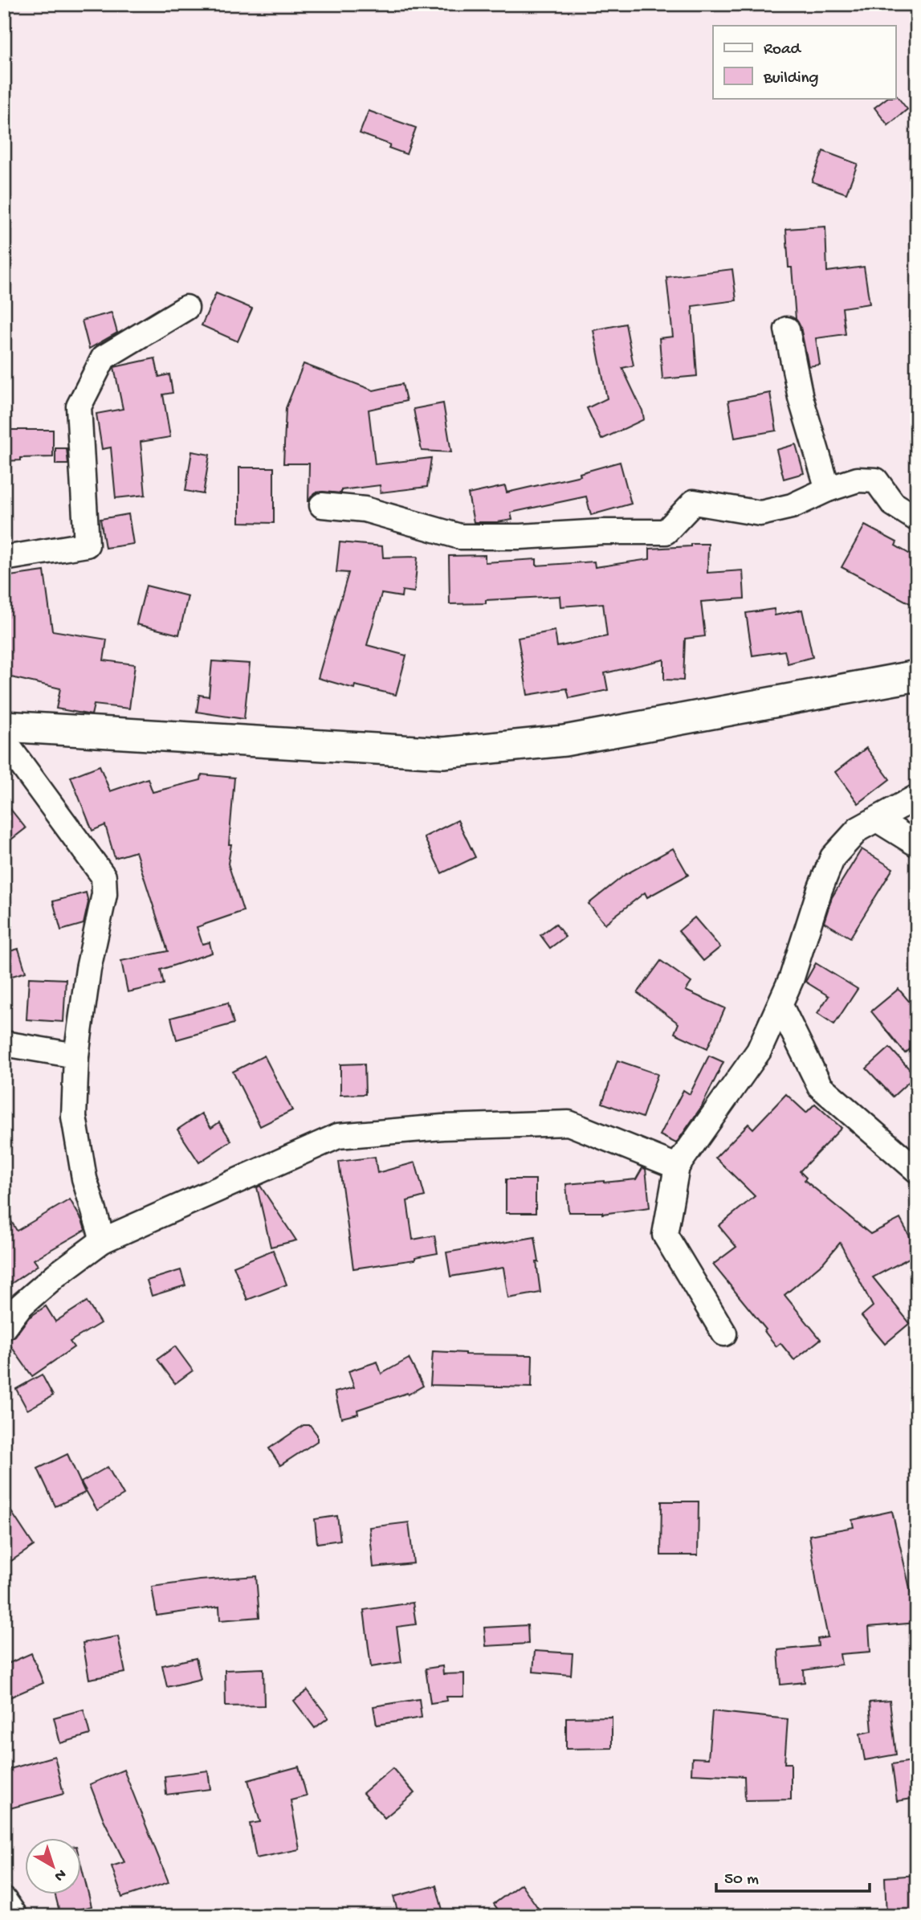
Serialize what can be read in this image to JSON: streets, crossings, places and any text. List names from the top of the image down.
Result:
{
  "legend": ["Road", "Building"],
  "scale_bar": "50 m",
  "north": "bottom right"
}
